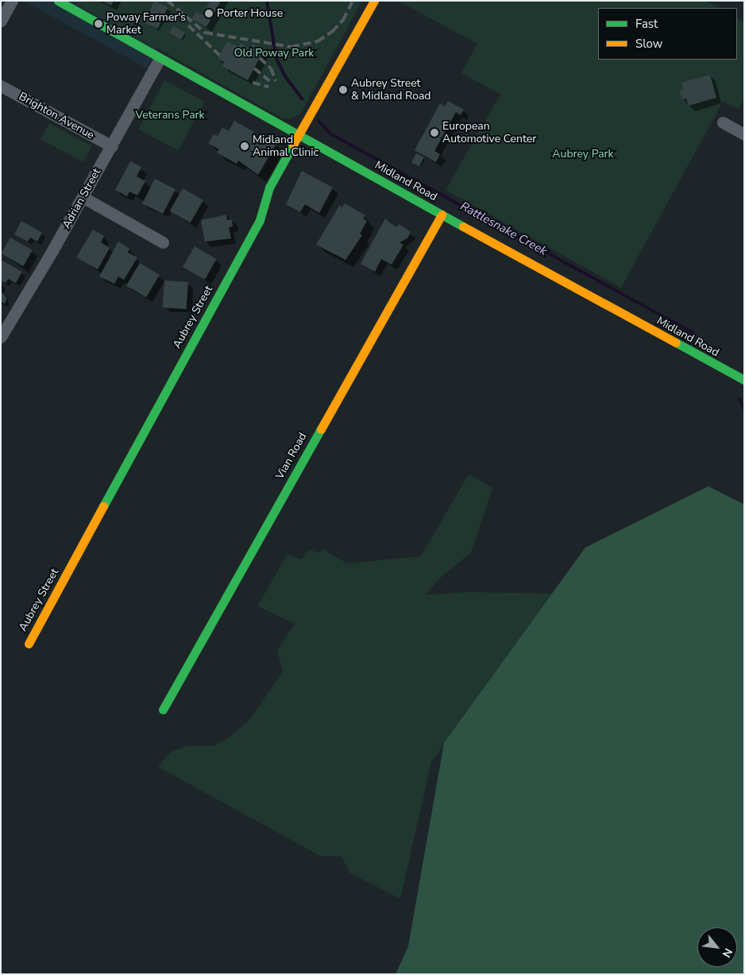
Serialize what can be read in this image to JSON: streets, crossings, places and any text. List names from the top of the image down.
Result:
{
  "streets": {
    "street": [
      "Brighton Avenue",
      "Midland Road",
      "Adrian Street",
      "Aubrey Street",
      "Vian Road"
    ]
  },
  "crossings": [
    ["Brighton Avenue", "Adrian Street"],
    ["Midland Road", "Adrian Street"],
    ["Midland Road", "Aubrey Street"],
    ["Midland Road", "Vian Road"]
  ],
  "water": ["Rattlesnake Creek"],
  "parks": ["Old Poway Park", "Veterans Park", "Aubrey Park"],
  "places": [
    "Porter House",
    "Poway Farmer's Market",
    "Aubrey Street & Midland Road",
    "European Automotive Center",
    "Midland Animal Clinic"
  ],
  "legend": ["Fast", "Slow"],
  "north": "bottom right"
}
